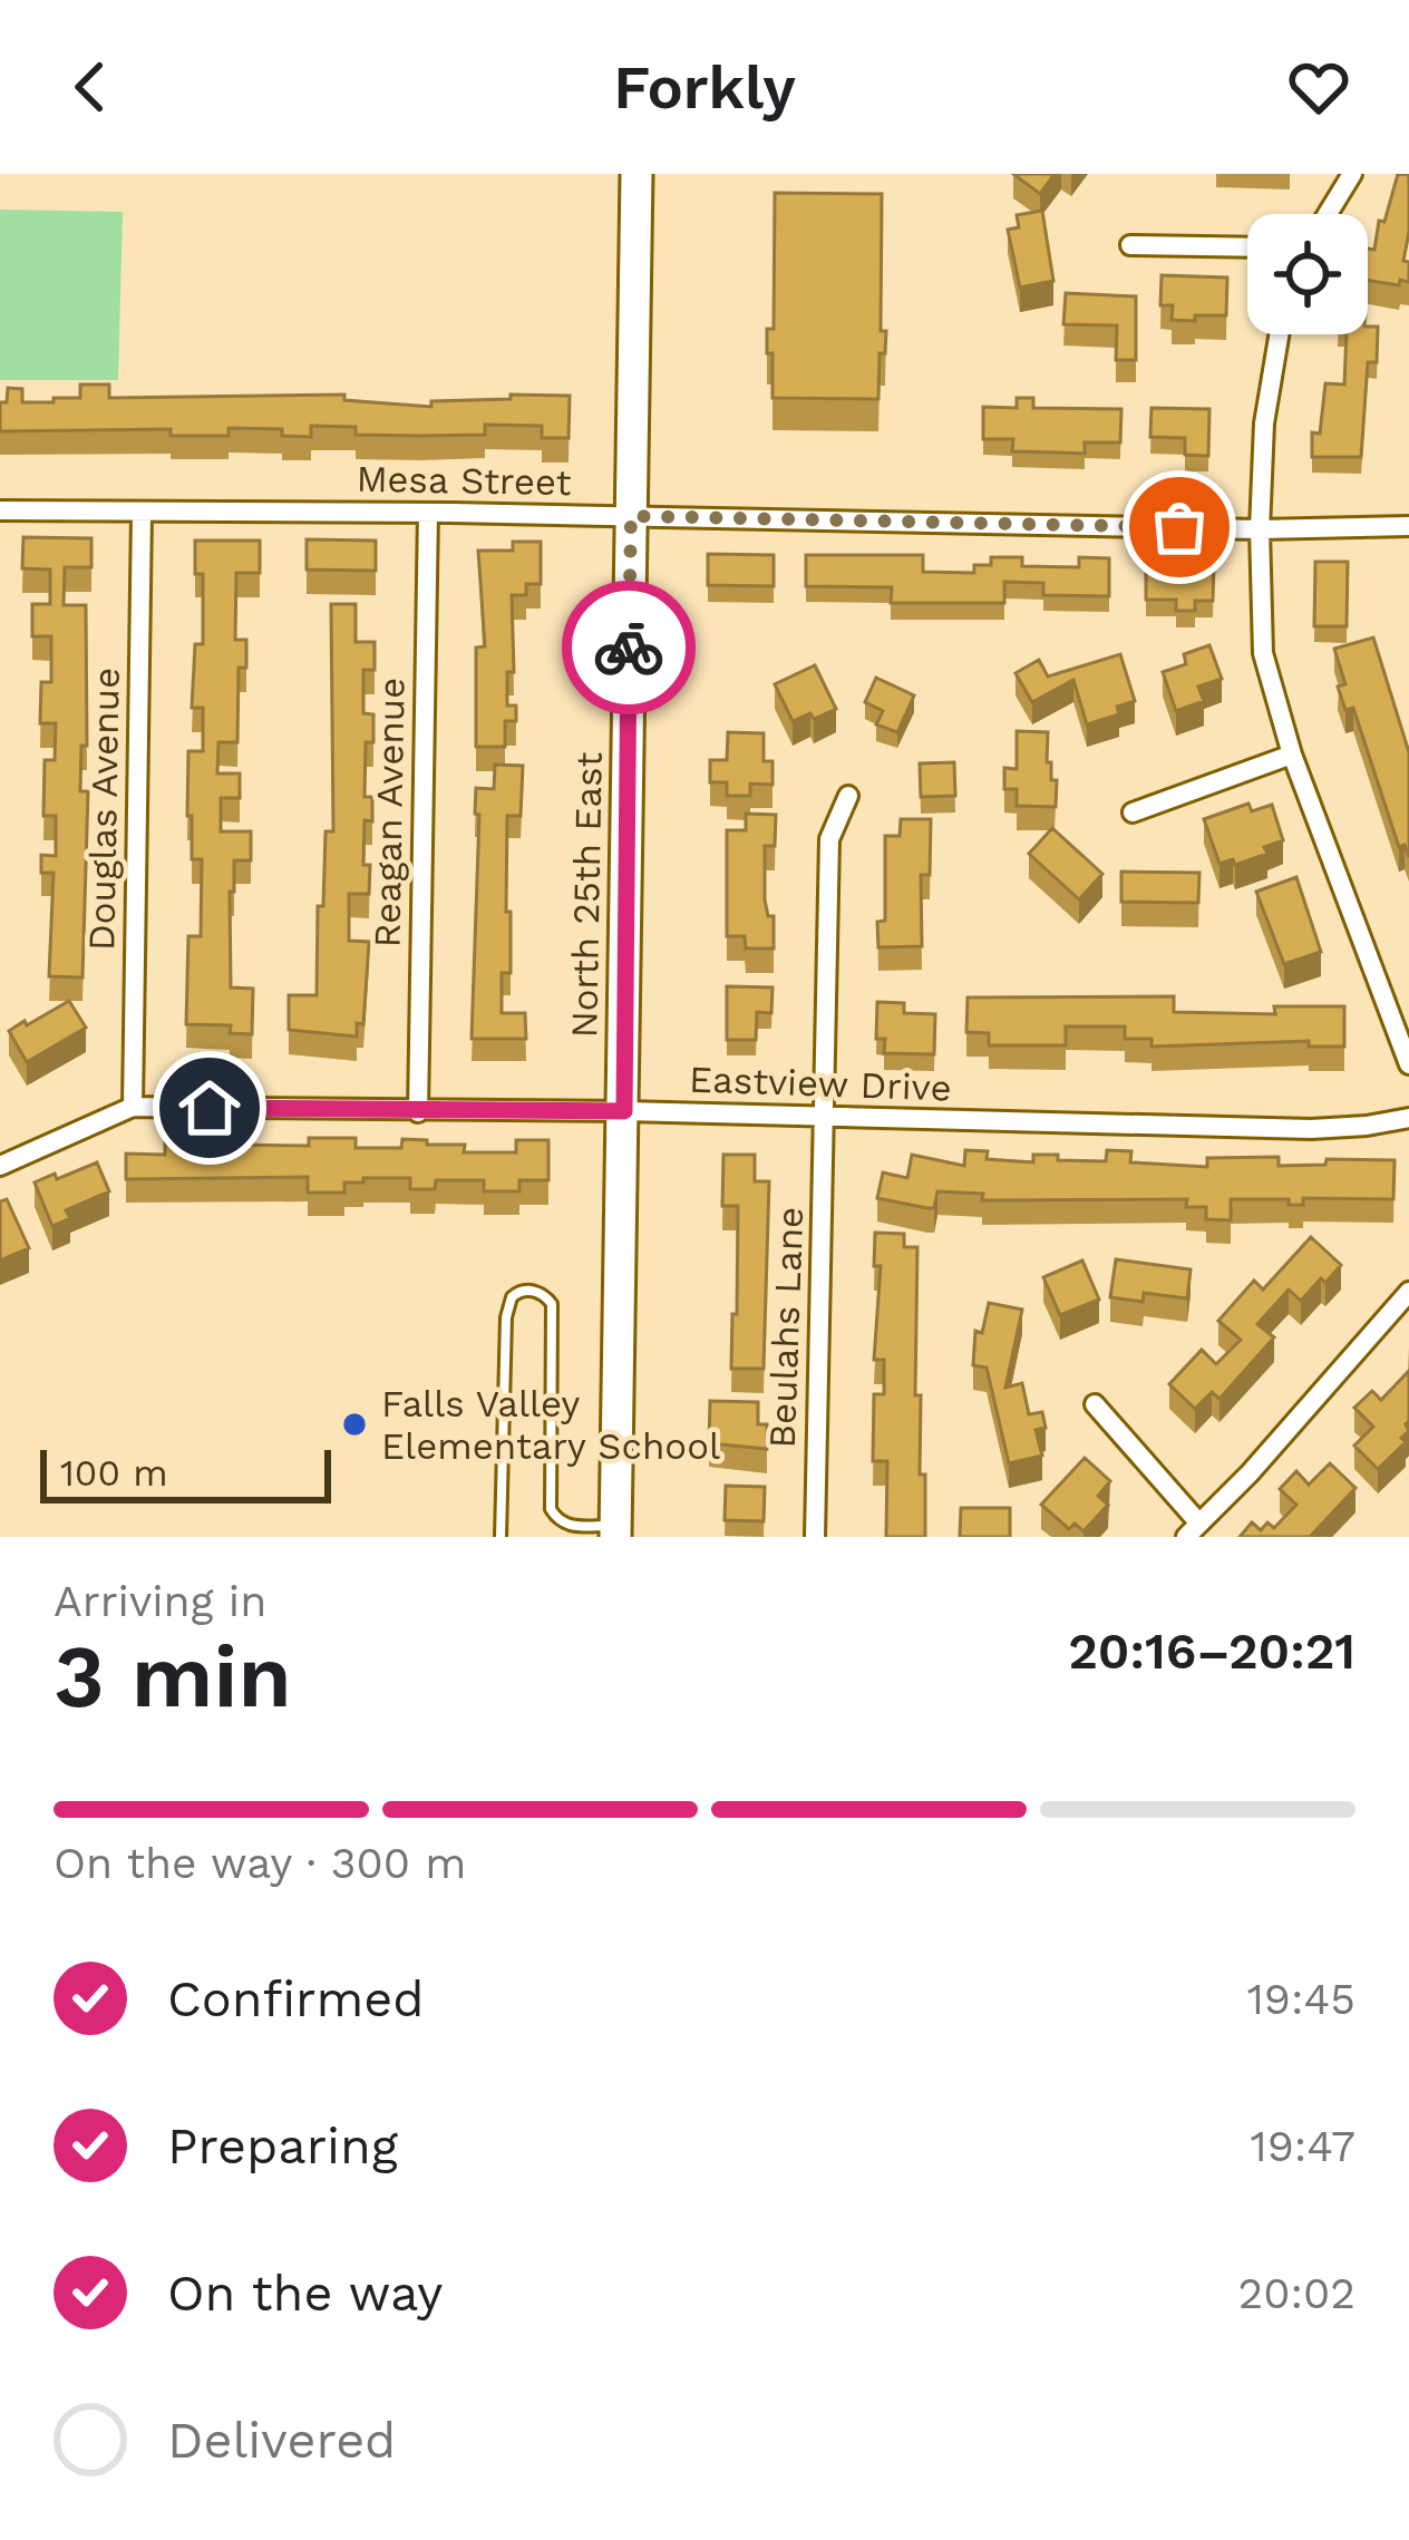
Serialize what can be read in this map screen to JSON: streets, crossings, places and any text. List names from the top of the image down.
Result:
{
  "streets": {
    "main road": ["North 25th East"],
    "street": [
      "Mesa Street",
      "Douglas Avenue",
      "Reagan Avenue",
      "Eastview Drive",
      "Beulahs Lane"
    ]
  },
  "crossings": [
    ["Mesa Street", "Douglas Avenue"],
    ["Mesa Street", "Reagan Avenue"],
    ["Mesa Street", "North 25th East"],
    ["Douglas Avenue", "Eastview Drive"],
    ["Reagan Avenue", "Eastview Drive"],
    ["North 25th East", "Eastview Drive"],
    ["Eastview Drive", "Beulahs Lane"]
  ],
  "places": ["Falls Valley Elementary School"],
  "scale_bar": "100 m",
  "page": {
    "header": "Forkly",
    "scale": "100 m",
    "heading": ["3 min", "Arriving in", "20:16–20:21"],
    "bar": "On the way · 300 m",
    "list": [
      ["Confirmed", "19:45"],
      ["Preparing", "19:47"],
      ["On the way", "20:02"],
      "Delivered"
    ]
  }
}
